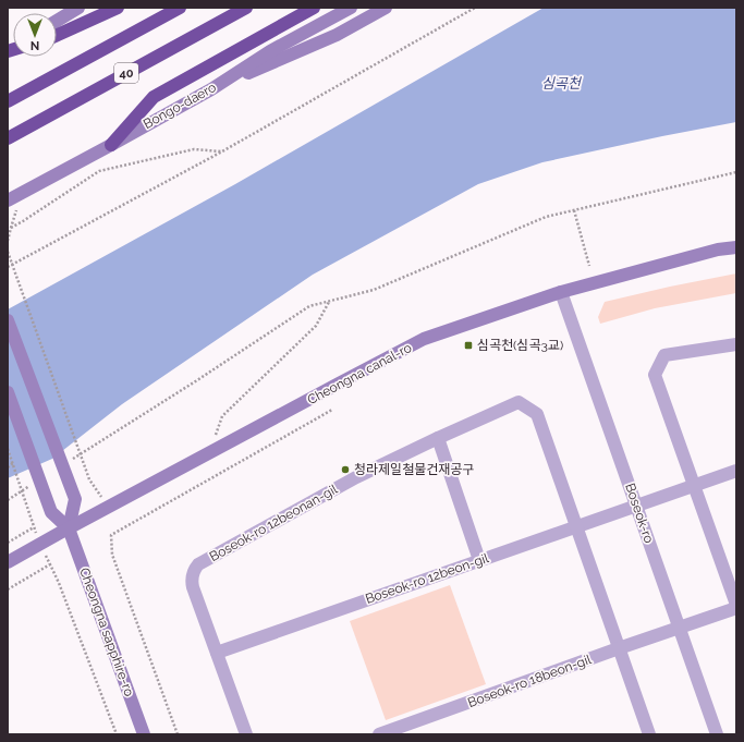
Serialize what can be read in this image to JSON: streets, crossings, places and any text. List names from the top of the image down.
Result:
{
  "streets": {
    "highway": ["40"],
    "street": [
      "Bongo-daero",
      "Cheongna canal-ro",
      "Boseok-ro",
      "Boseok-ro 12beonan-gil",
      "Boseok-ro 12beon-gil",
      "Cheongna sapphire-ro",
      "Boseok-ro 18beon-gil"
    ]
  },
  "crossings": [
    ["Cheongna canal-ro", "Boseok-ro"],
    ["Cheongna canal-ro", "Cheongna sapphire-ro"],
    ["Boseok-ro", "Boseok-ro 12beon-gil"],
    ["Boseok-ro", "Boseok-ro 18beon-gil"],
    ["Boseok-ro 12beonan-gil", "Boseok-ro 12beon-gil"]
  ],
  "water": ["심곡천"],
  "places": {
    "transit": ["심곡천(심곡3교)"],
    "other": ["청라제일철물건재공구"]
  },
  "north": "bottom"
}
